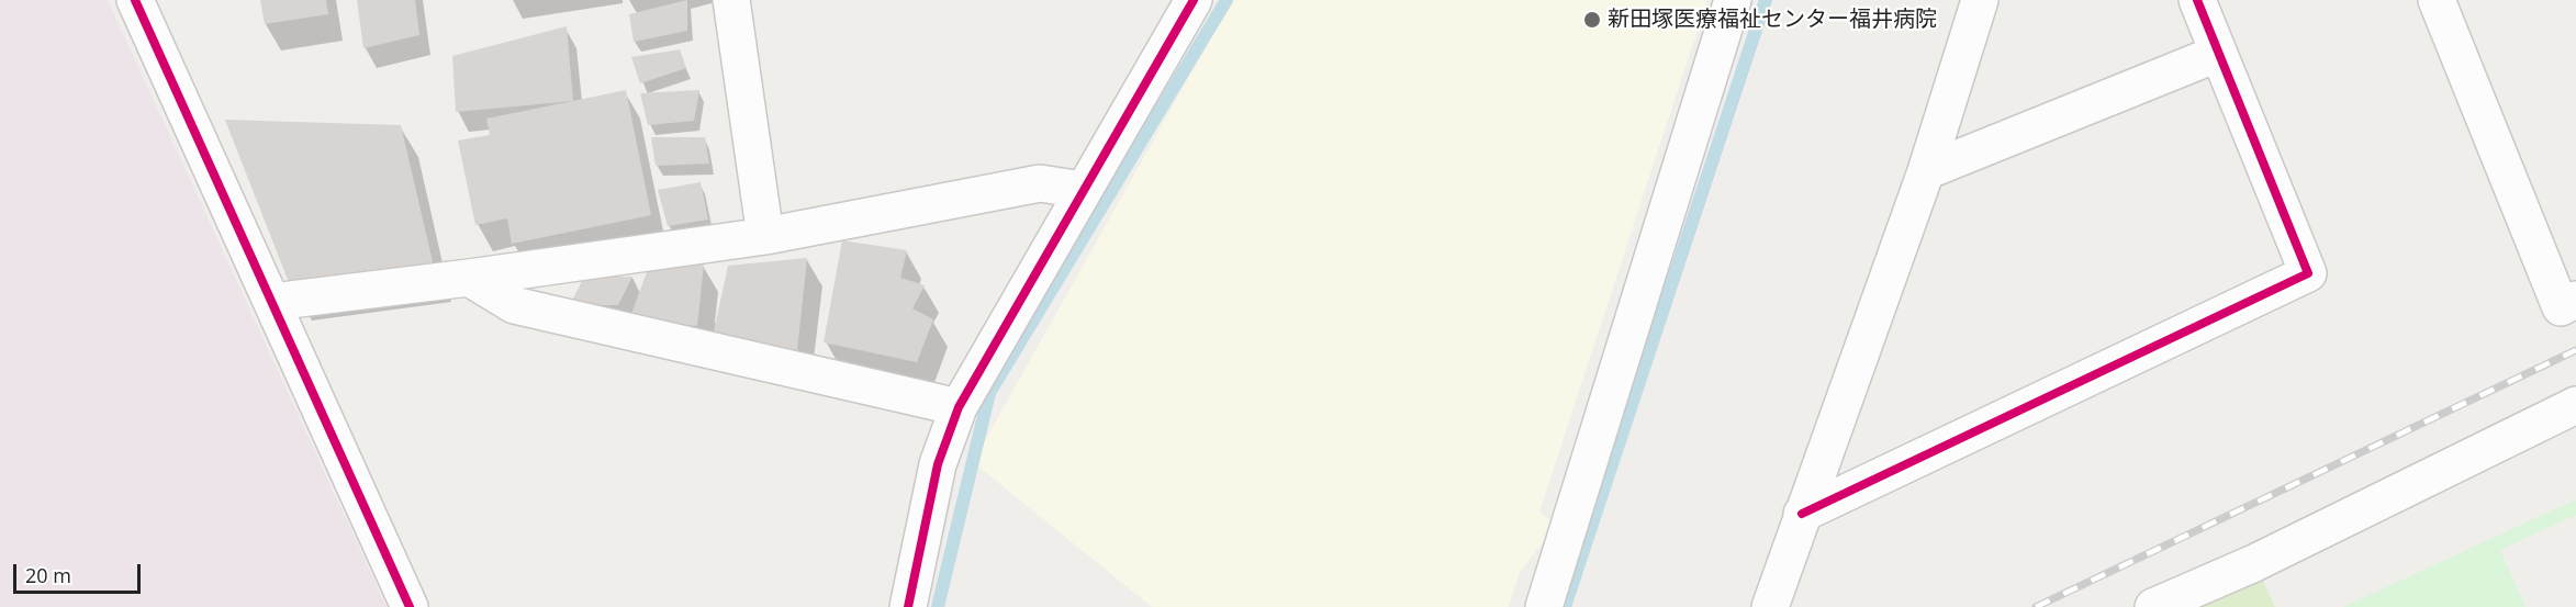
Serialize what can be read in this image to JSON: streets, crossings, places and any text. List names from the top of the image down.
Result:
{
  "places": ["新田塚医療福祉センター福井病院"],
  "scale_bar": "20 m"
}
